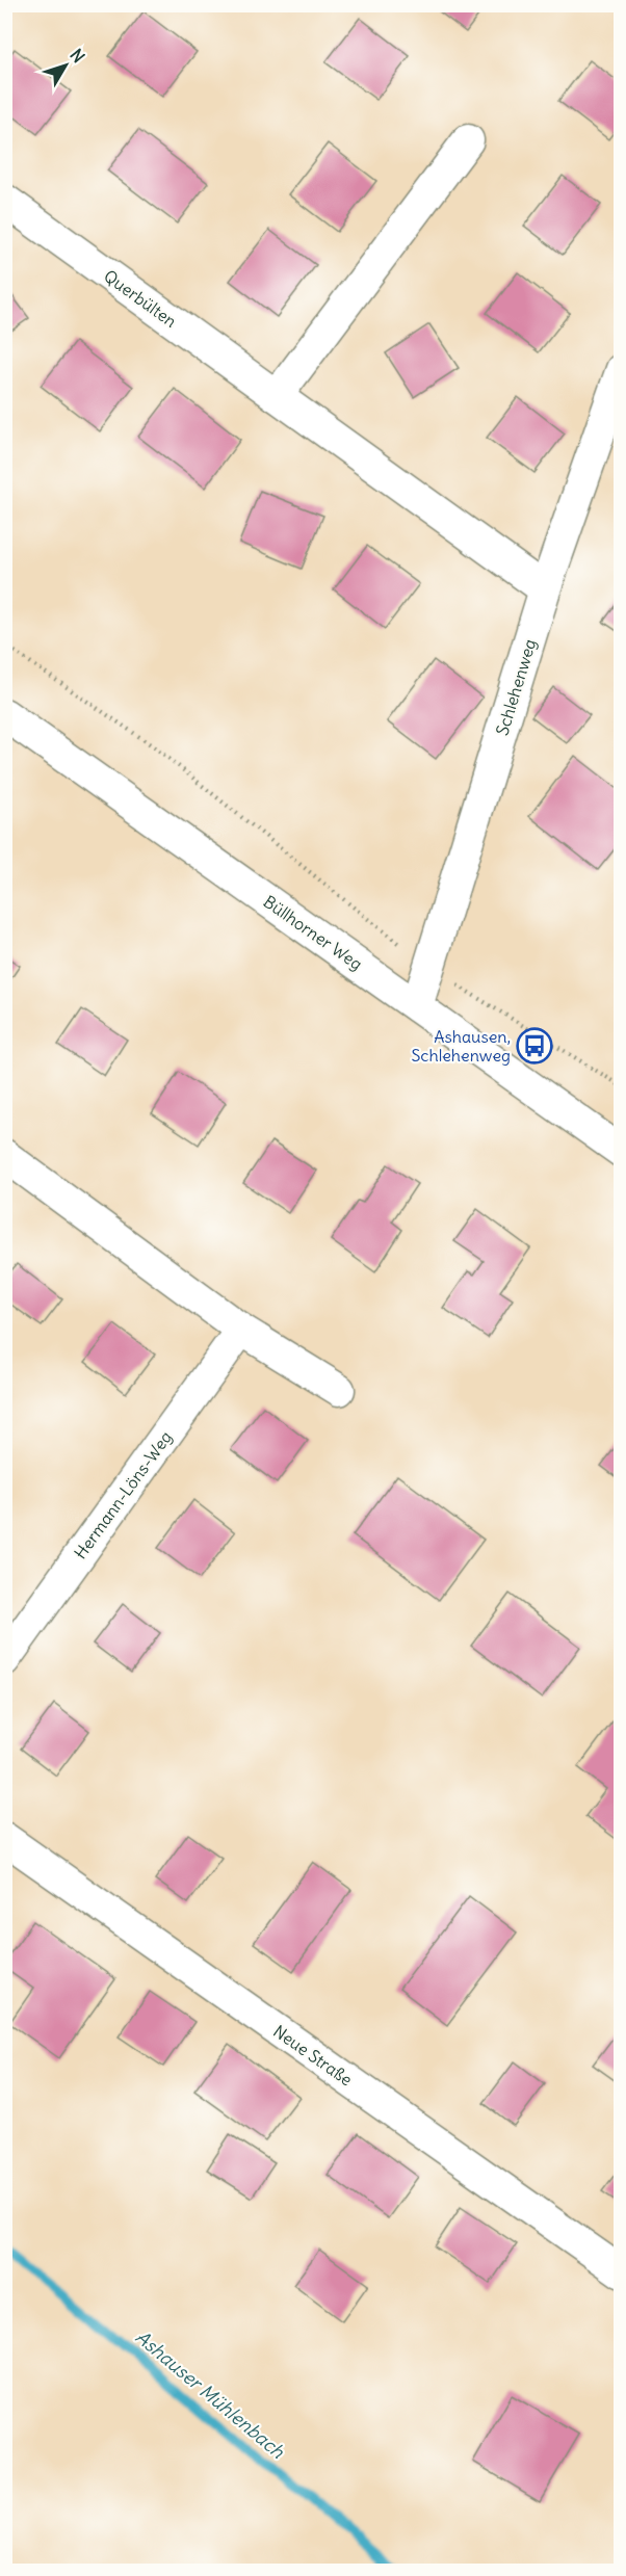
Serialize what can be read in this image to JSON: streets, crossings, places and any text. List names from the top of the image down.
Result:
{
  "streets": {
    "street": [
      "Querbülten",
      "Schlehenweg",
      "Büllhorner Weg",
      "Hermann-Löns-Weg",
      "Neue Straße"
    ]
  },
  "crossings": [
    ["Querbülten", "Schlehenweg"],
    ["Schlehenweg", "Büllhorner Weg"]
  ],
  "water": ["Ashauser Mühlenbach"],
  "places": {
    "bus stop": ["Ashausen, Schlehenweg"]
  },
  "north": "top right"
}
